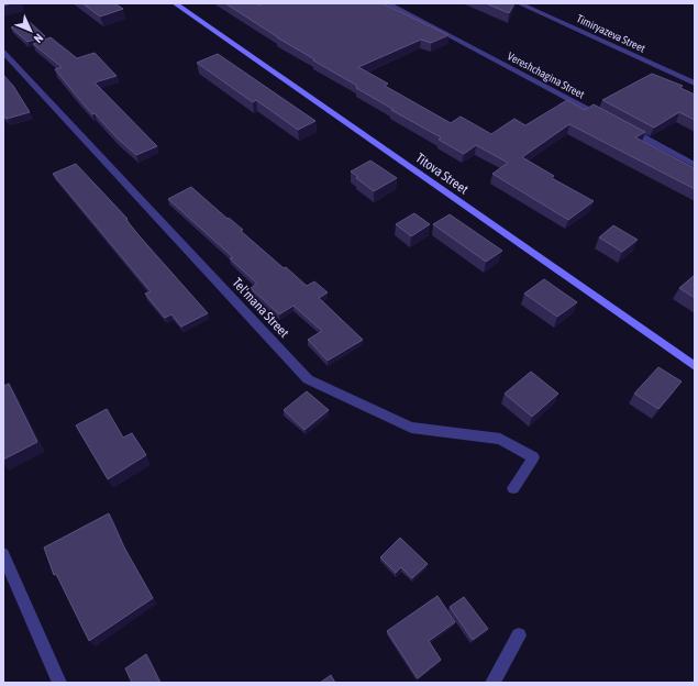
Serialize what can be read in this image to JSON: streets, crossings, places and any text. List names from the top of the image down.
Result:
{
  "streets": {
    "main road": ["Titova Street"],
    "street": ["Timiryazeva Street", "Vereshchagina Street", "Tel'mana Street"]
  },
  "north": "bottom right"
}
